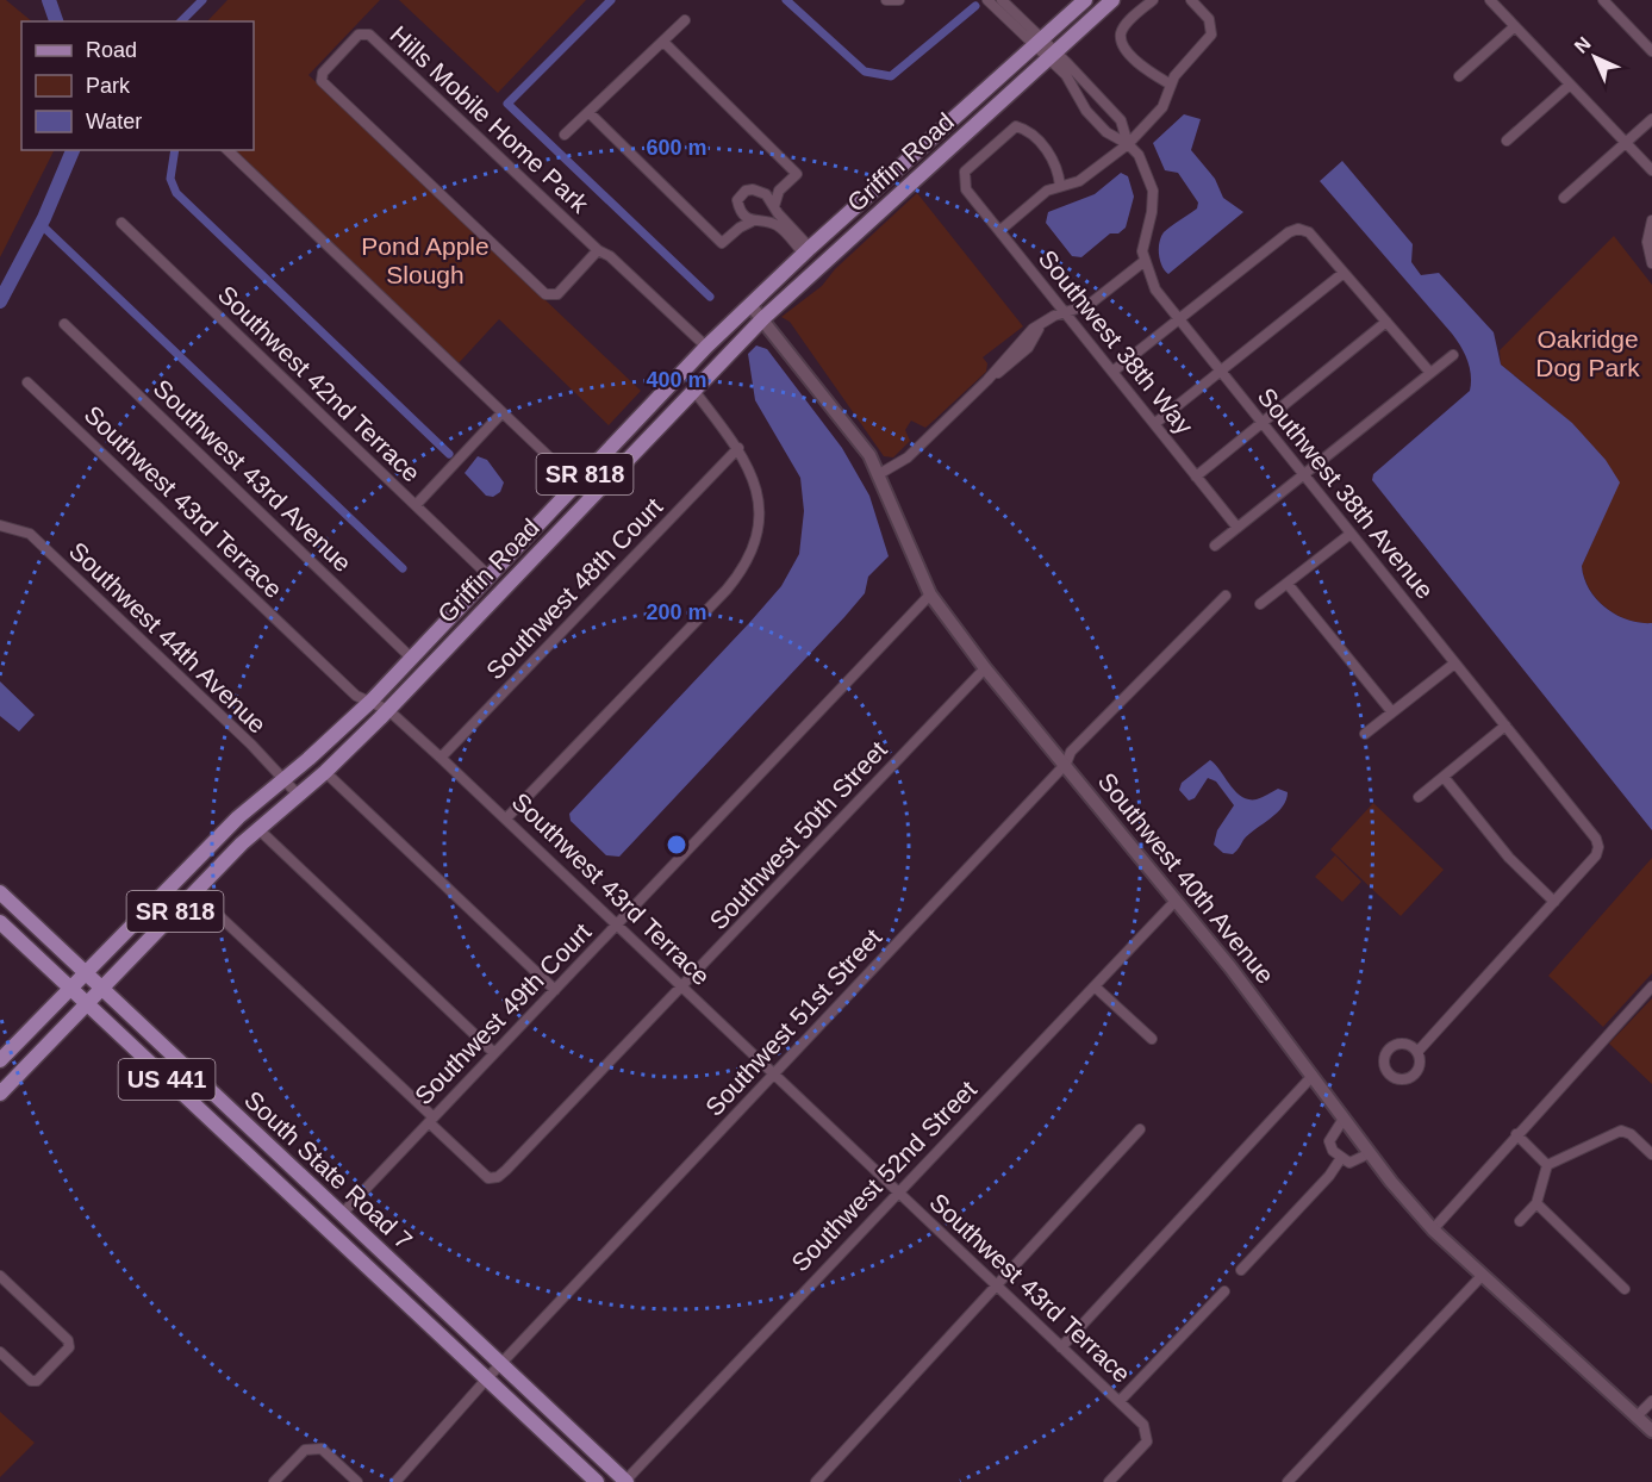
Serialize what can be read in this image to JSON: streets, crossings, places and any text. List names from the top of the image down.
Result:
{
  "streets": {
    "main road": [
      "Griffin Road",
      "SR 818",
      "US 441",
      "South State Road 7"
    ],
    "street": [
      "Hills Mobile Home Park",
      "Southwest 38th Way",
      "Southwest 42nd Terrace",
      "Southwest 43rd Avenue",
      "Southwest 38th Avenue",
      "Southwest 43rd Terrace",
      "Southwest 48th Court",
      "Southwest 44th Avenue",
      "Southwest 50th Street",
      "Southwest 40th Avenue",
      "Southwest 49th Court",
      "Southwest 51st Street",
      "Southwest 52nd Street"
    ]
  },
  "crossings": [
    ["Hills Mobile Home Park", "Griffin Road"],
    ["Griffin Road", "Southwest 42nd Terrace"],
    ["Griffin Road", "Southwest 43rd Avenue"],
    ["Griffin Road", "Southwest 43rd Terrace"],
    ["Griffin Road", "Southwest 44th Avenue"],
    ["Griffin Road", "Southwest 40th Avenue"],
    ["Griffin Road", "South State Road 7"],
    ["Southwest 43rd Terrace", "Southwest 48th Court"],
    ["Southwest 43rd Terrace", "Southwest 50th Street"],
    ["Southwest 43rd Terrace", "Southwest 49th Court"],
    ["Southwest 43rd Terrace", "Southwest 51st Street"],
    ["Southwest 43rd Terrace", "Southwest 52nd Street"],
    ["Southwest 50th Street", "Southwest 40th Avenue"],
    ["Southwest 50th Street", "Southwest 49th Court"],
    ["Southwest 40th Avenue", "Southwest 49th Court"],
    ["Southwest 40th Avenue", "Southwest 51st Street"],
    ["Southwest 40th Avenue", "Southwest 52nd Street"],
    ["Southwest 49th Court", "South State Road 7"],
    ["Southwest 51st Street", "South State Road 7"],
    ["South State Road 7", "Southwest 52nd Street"]
  ],
  "parks": ["Pond Apple Slough", "Oakridge Dog Park"],
  "legend": ["Road", "Park", "Water"],
  "north": "top left",
  "rings": ["600 m", "400 m", "200 m"]
}
